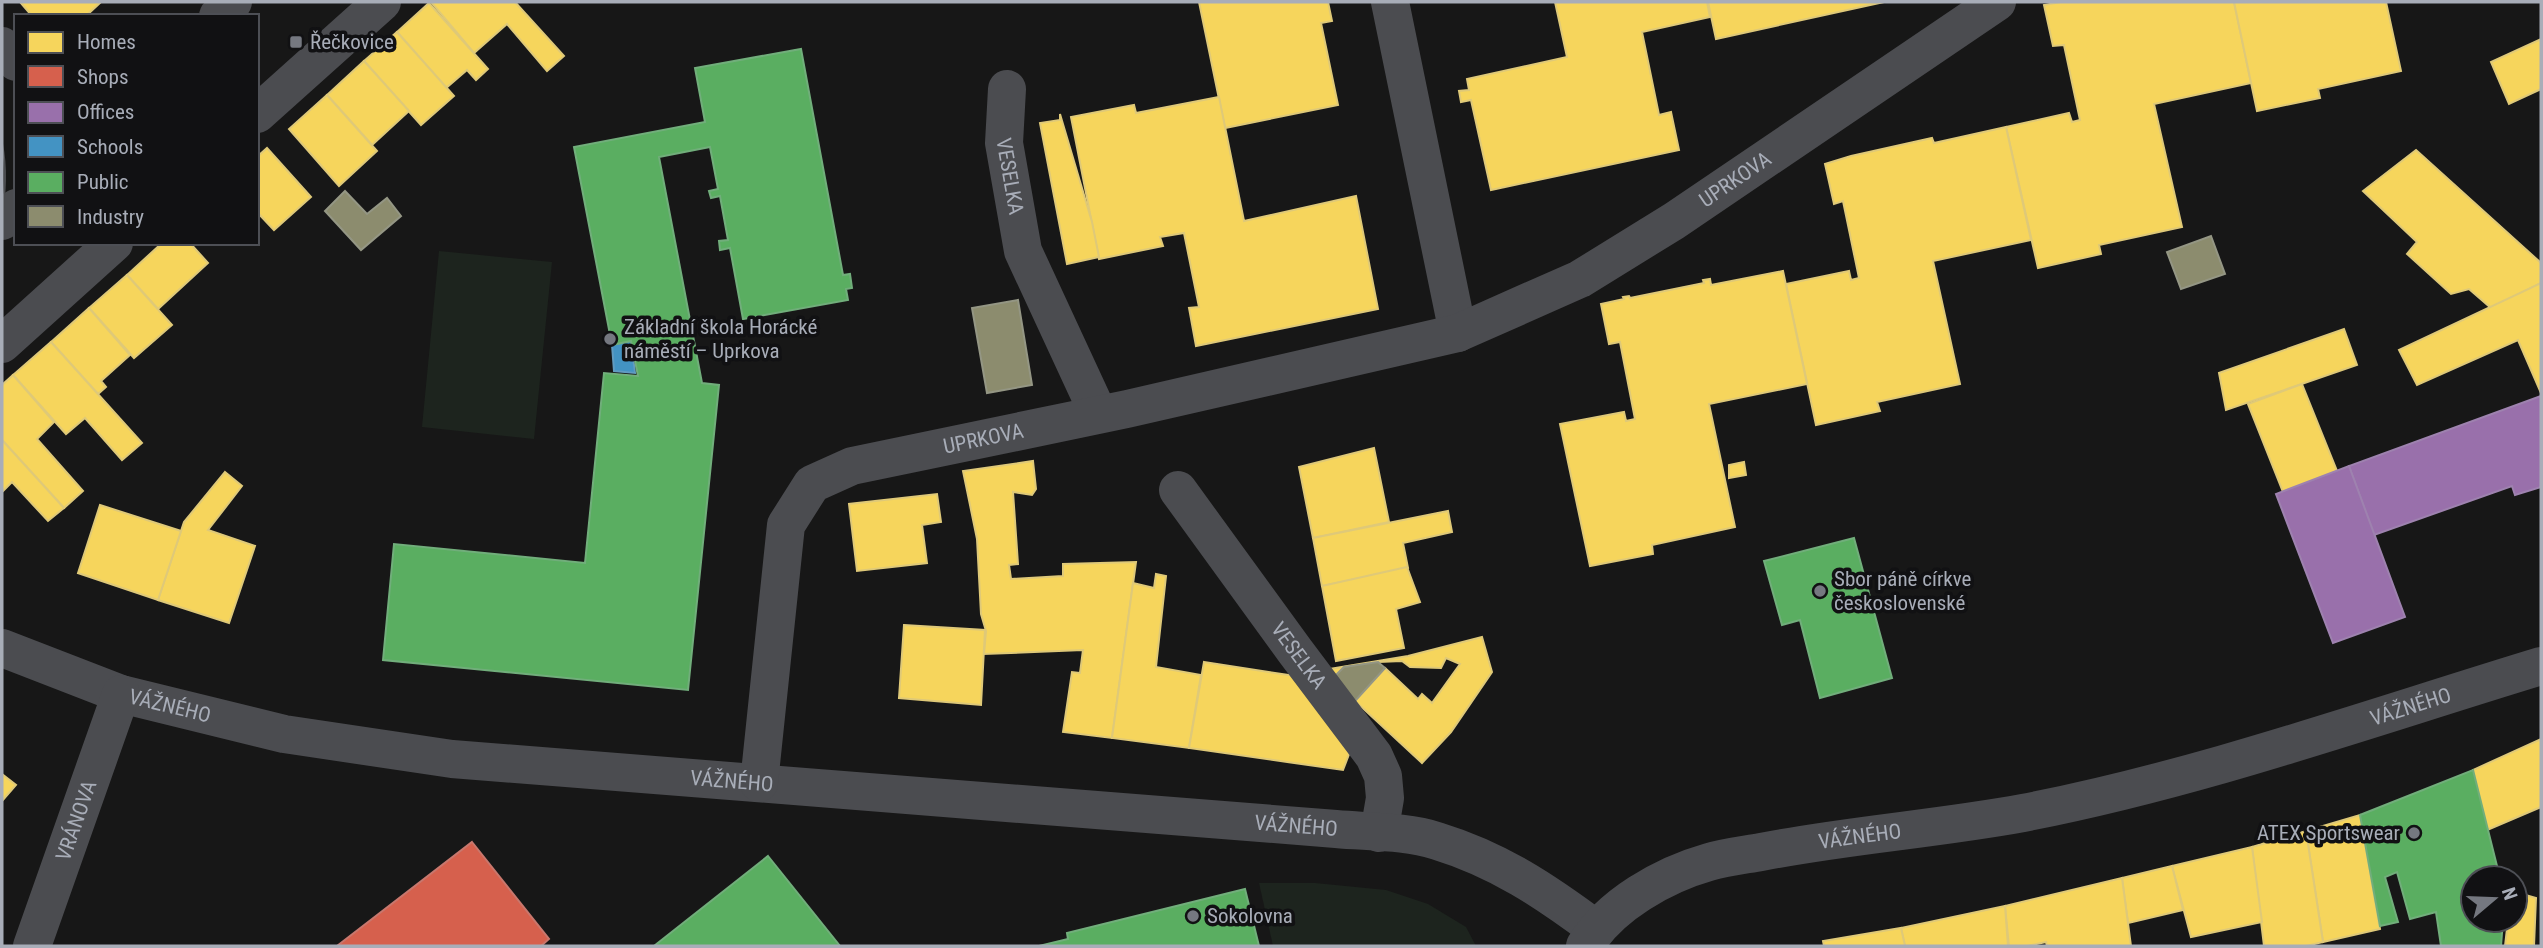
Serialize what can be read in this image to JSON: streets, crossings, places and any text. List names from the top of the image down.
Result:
{
  "streets": {
    "street": [
      "VESELKA",
      "UPRKOVA",
      "VÁŽNÉHO",
      "VRÁNOVA"
    ]
  },
  "crossings": [
    ["VESELKA", "UPRKOVA"],
    ["VESELKA", "VÁŽNÉHO"],
    ["UPRKOVA", "VÁŽNÉHO"],
    ["VÁŽNÉHO", "VRÁNOVA"]
  ],
  "places": {
    "transit": ["Řečkovice"],
    "other": [
      "Základní škola Horácké náměstí – Uprkova",
      "Sbor páně církve československé",
      "ATEX Sportswear",
      "Sokolovna"
    ]
  },
  "legend": [
    "Homes",
    "Shops",
    "Offices",
    "Schools",
    "Public",
    "Industry"
  ],
  "north": "right"
}
